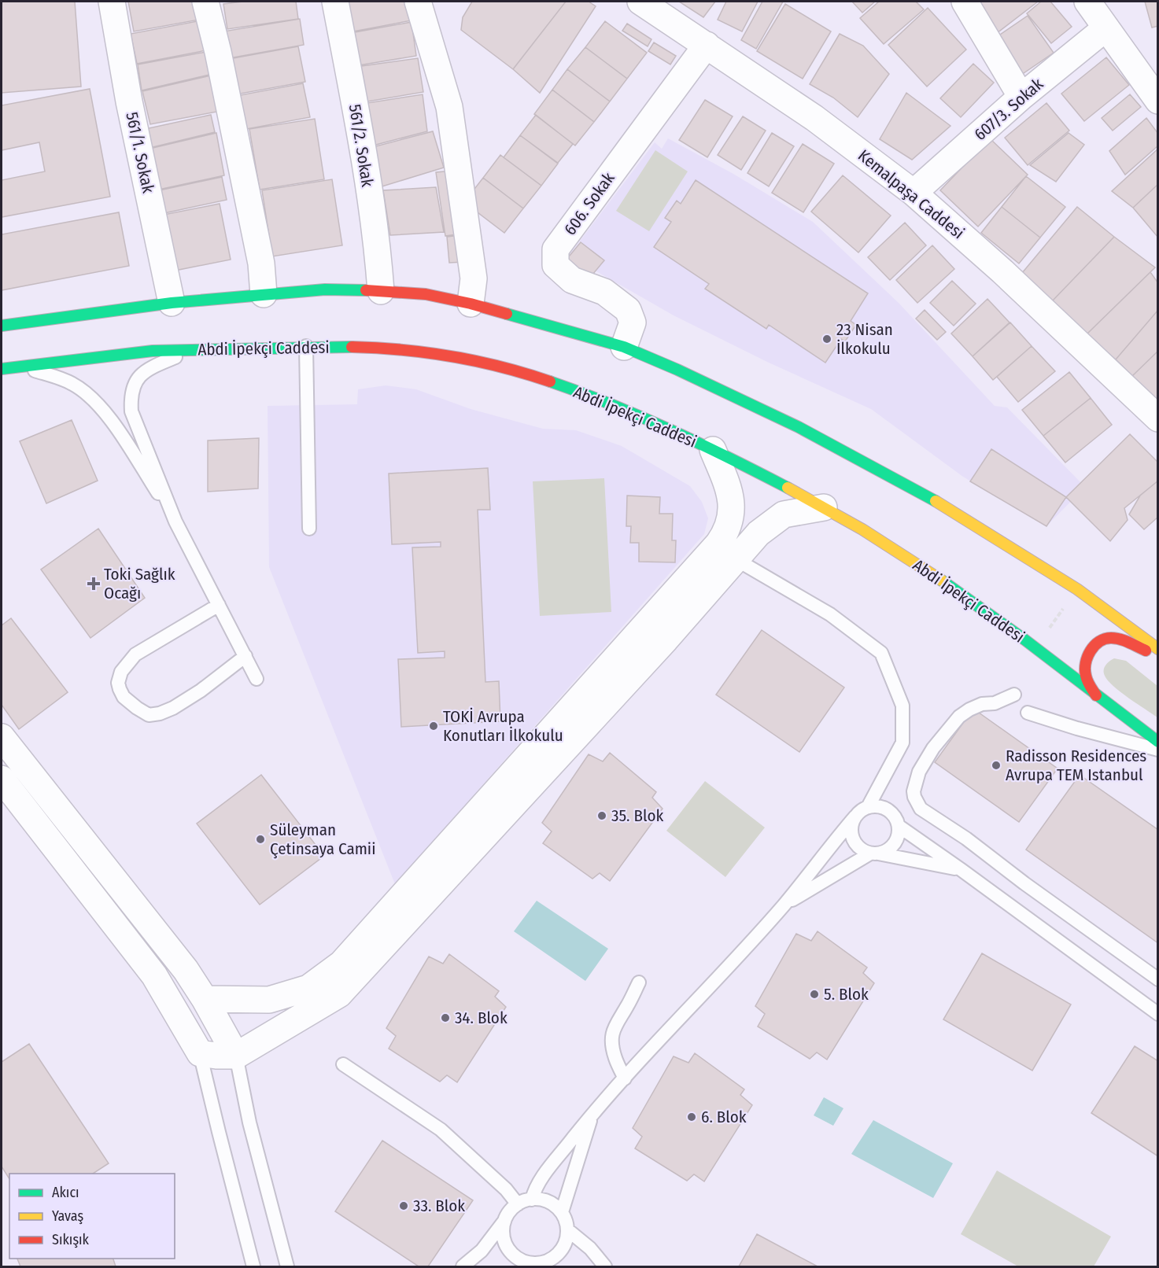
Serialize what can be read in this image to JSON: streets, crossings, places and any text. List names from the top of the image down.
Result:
{
  "streets": {
    "main road": ["Abdi İpekçi Caddesi"],
    "street": [
      "607/3. Sokak",
      "561/2. Sokak",
      "561/1. Sokak",
      "Kemalpaşa Caddesi",
      "606. Sokak"
    ]
  },
  "crossings": [
    ["607/3. Sokak", "Kemalpaşa Caddesi"],
    ["Kemalpaşa Caddesi", "606. Sokak"]
  ],
  "places": {
    "other": [
      "23 Nisan İlkokulu",
      "TOKİ Avrupa Konutları İlkokulu",
      "Radisson Residences Avrupa TEM Istanbul",
      "35. Blok",
      "Süleyman Çetinsaya Camii",
      "5. Blok",
      "34. Blok",
      "6. Blok",
      "33. Blok"
    ],
    "health": ["Toki Sağlık Ocağı"]
  },
  "legend": ["Akıcı", "Yavaş", "Sıkışık"]
}
